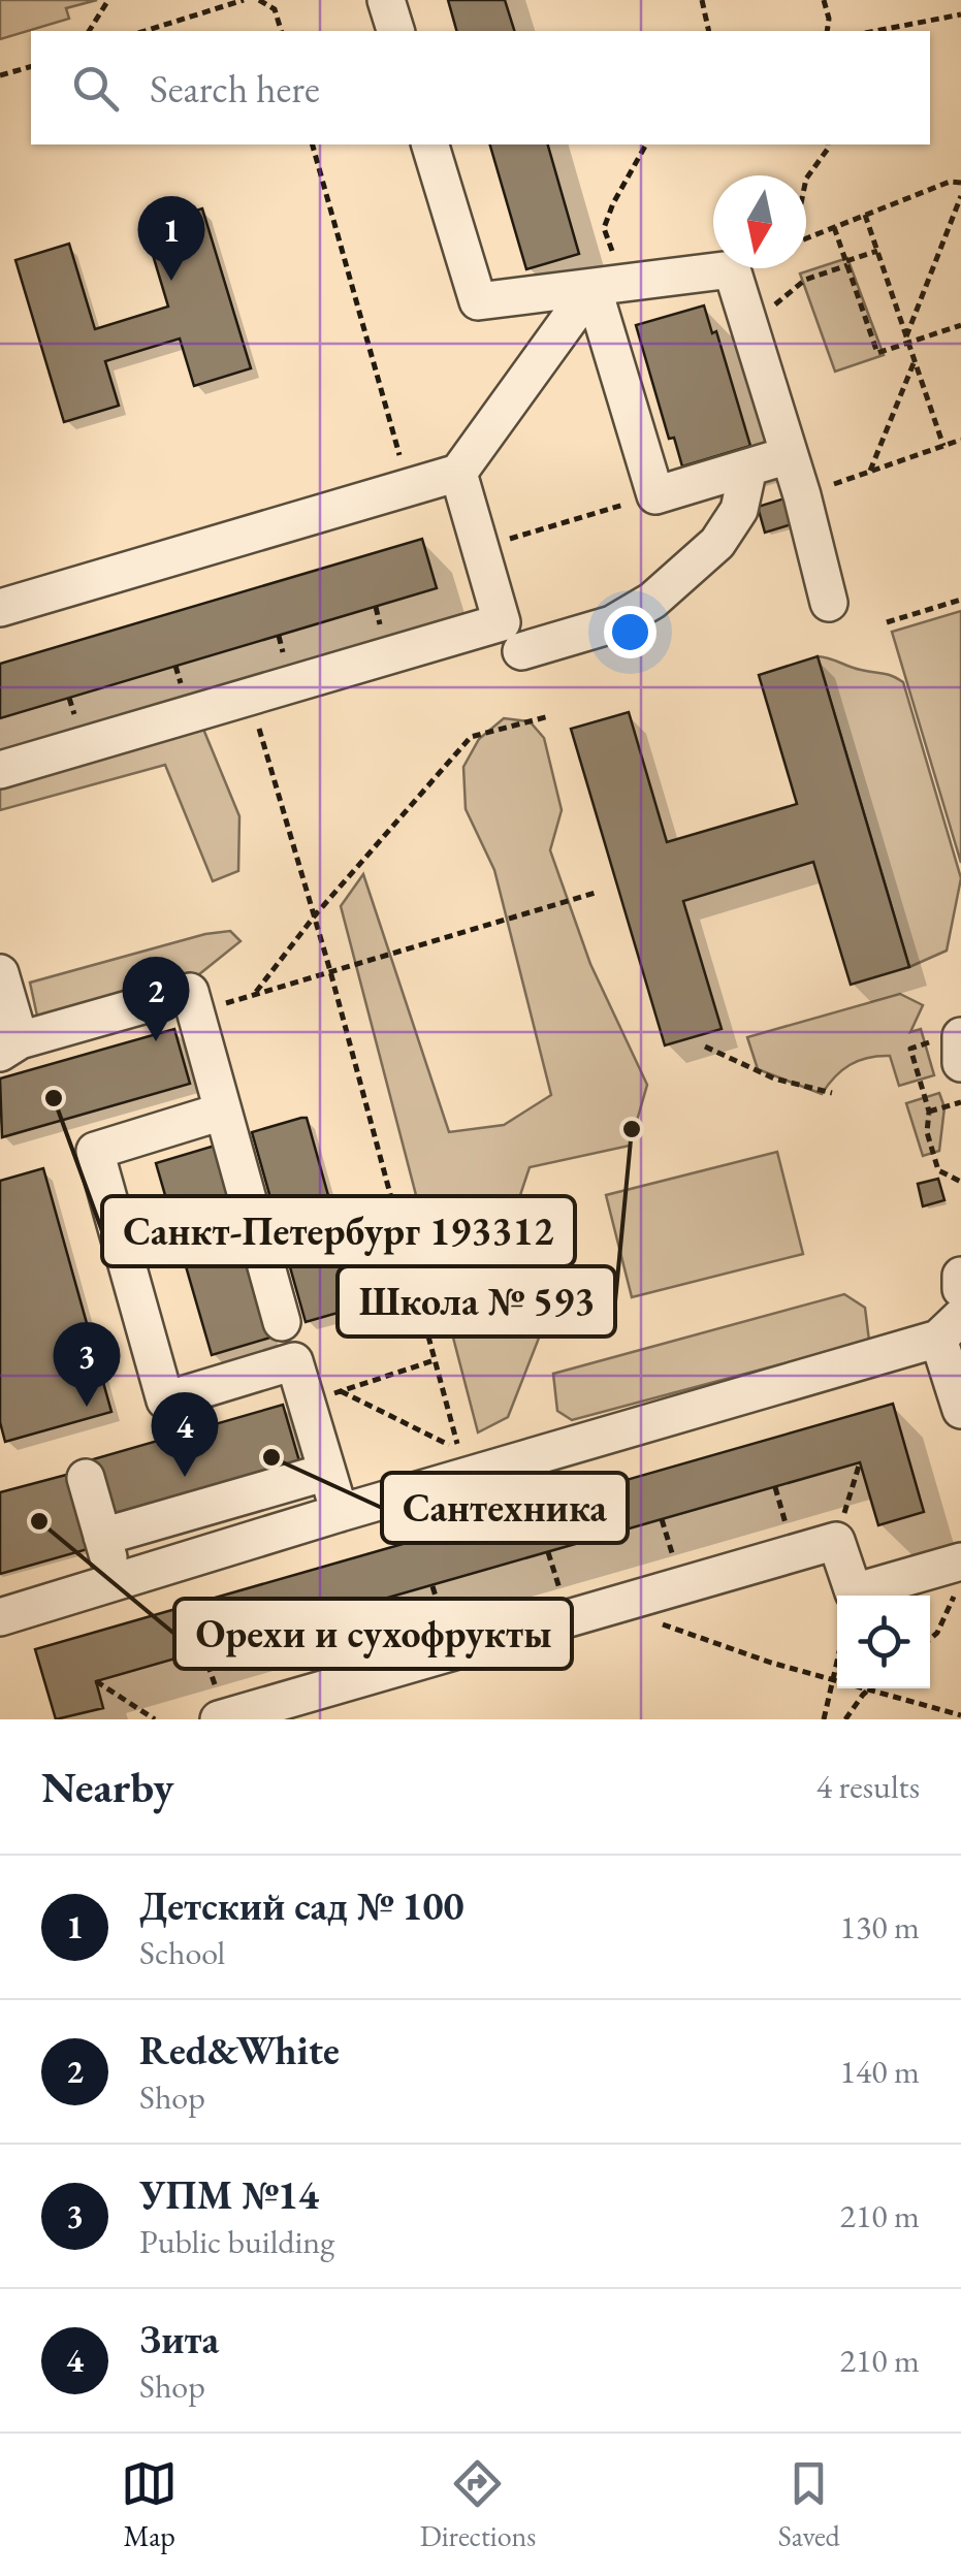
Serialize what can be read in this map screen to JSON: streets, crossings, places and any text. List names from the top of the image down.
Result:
{
  "places": [
    "Санкт-Петербург 193312",
    "Школа № 593",
    "Сантехника",
    "Орехи и сухофрукты"
  ],
  "north": "bottom",
  "page": {
    "search": "Search here",
    "pins": [
      "1",
      "2",
      "3",
      "4"
    ],
    "heading": ["Nearby", "4 results"],
    "list": [
      {
        "mark": "1",
        "name": "Детский сад № 100",
        "note": "School",
        "value": "130 m"
      },
      {
        "mark": "2",
        "name": "Red&White",
        "note": "Shop",
        "value": "140 m"
      },
      {
        "mark": "3",
        "name": "УПМ №14",
        "note": "Public building",
        "value": "210 m"
      },
      {
        "mark": "4",
        "name": "Зита",
        "note": "Shop",
        "value": "210 m"
      }
    ],
    "nav": ["Map", "Directions", "Saved"]
  }
}
